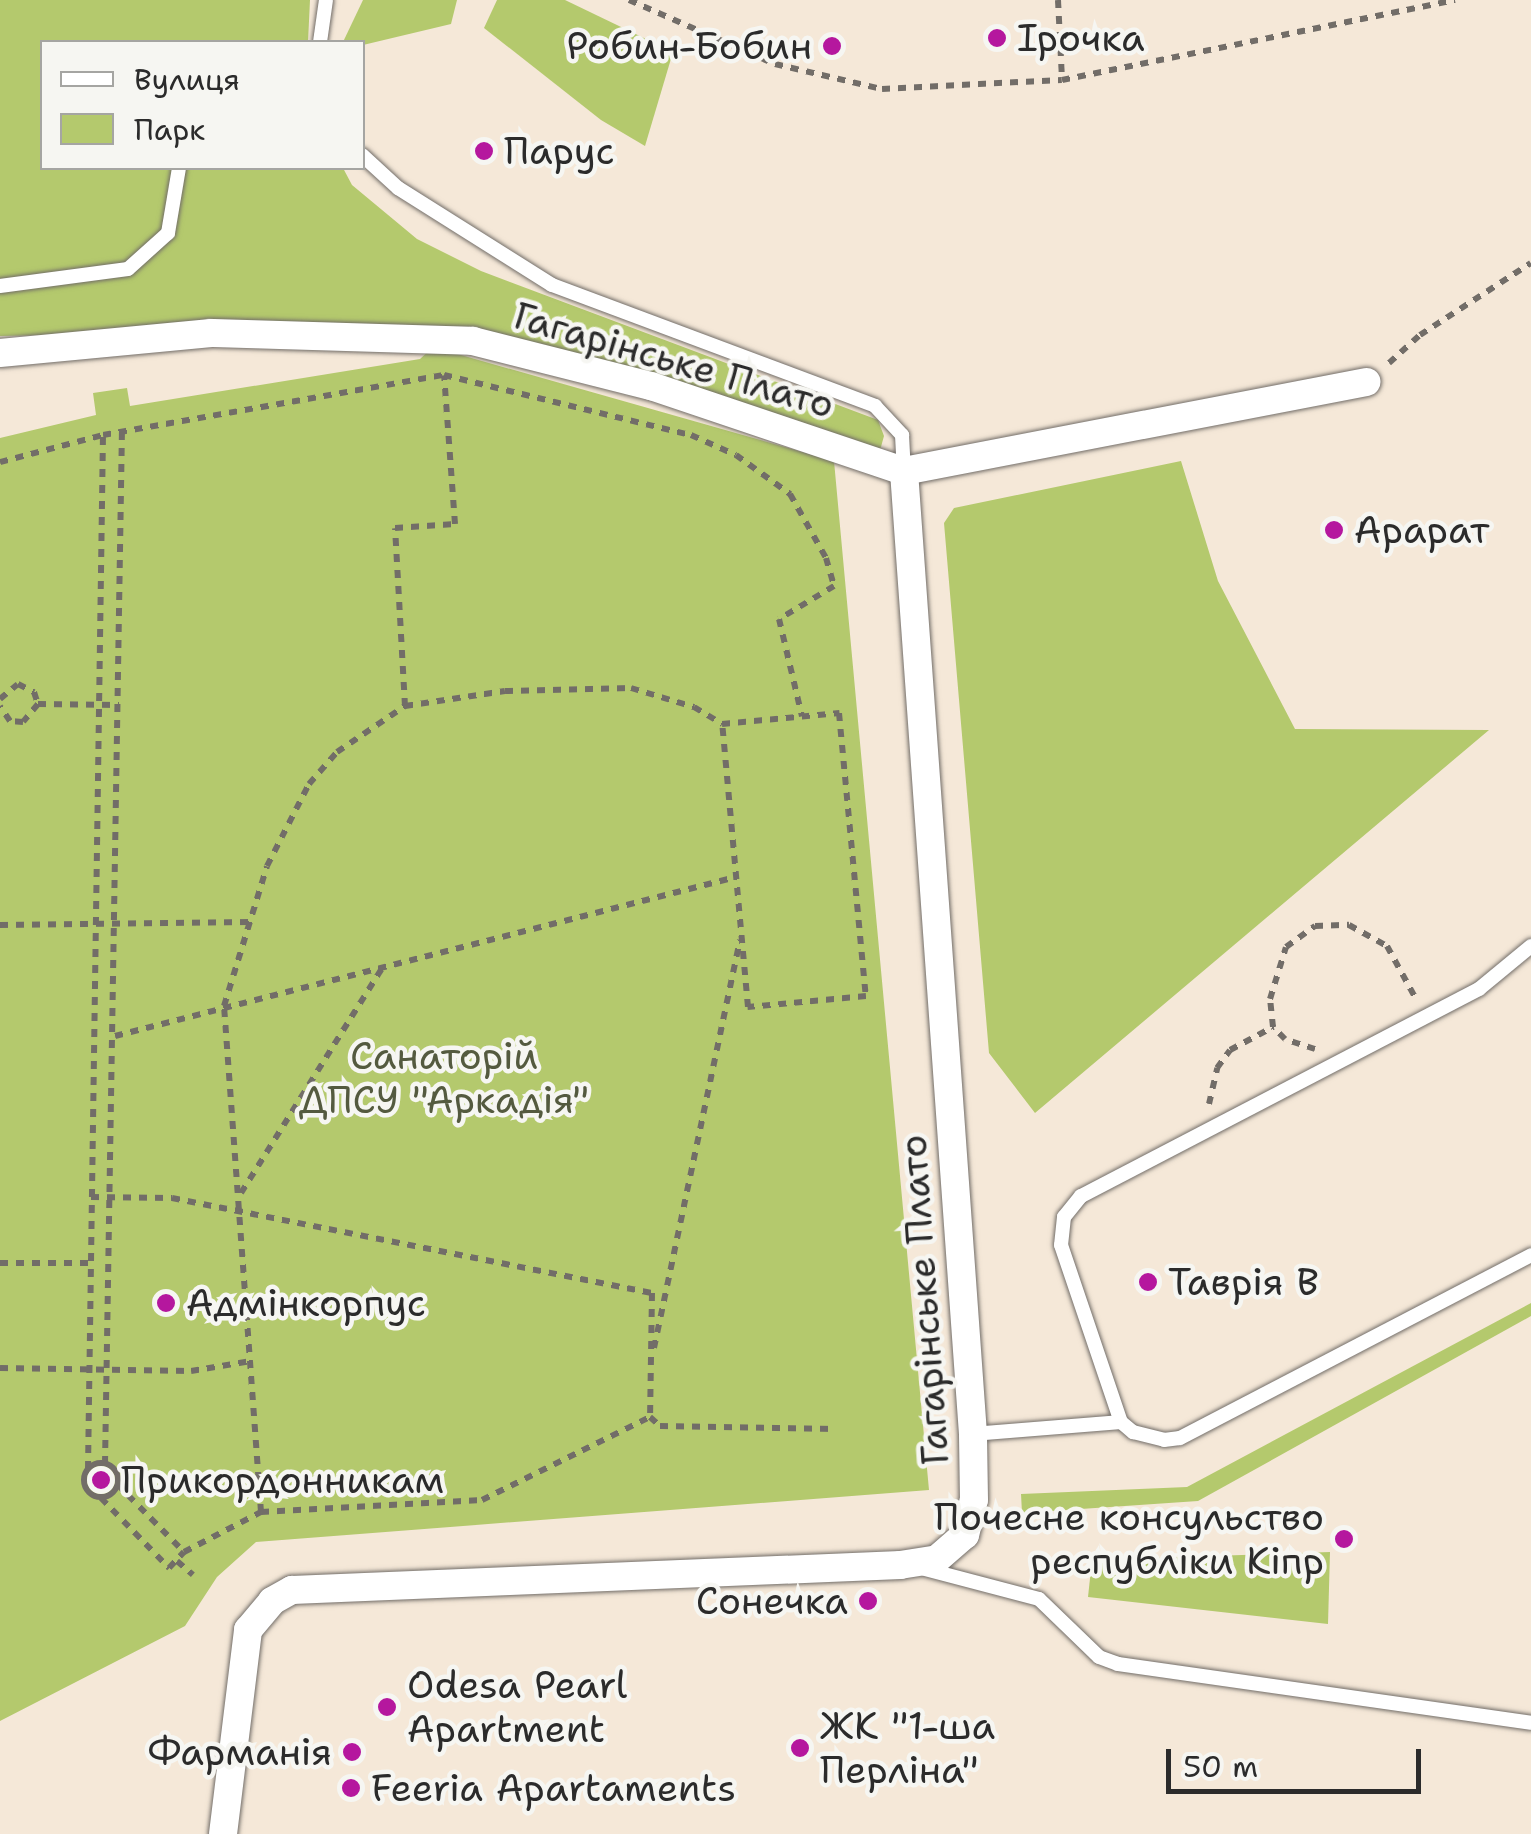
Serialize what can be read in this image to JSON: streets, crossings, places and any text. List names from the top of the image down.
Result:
{
  "streets": {
    "street": ["Гагарінське Плато"]
  },
  "parks": ["Санаторій ДПСУ \"Аркадія\""],
  "places": [
    "Ірочка",
    "Робин-Бобин",
    "Парус",
    "Арарат",
    "Таврія В",
    "Адмінкорпус",
    "Прикордонникам",
    "Почесне консульство республіки Кіпр",
    "Сонечка",
    "Odesa Pearl Apartment",
    "ЖК \"1-ша Перліна\"",
    "Фарманія",
    "Feeria Apartaments"
  ],
  "legend": ["Вулиця", "Парк"],
  "scale_bar": "50 m"
}
